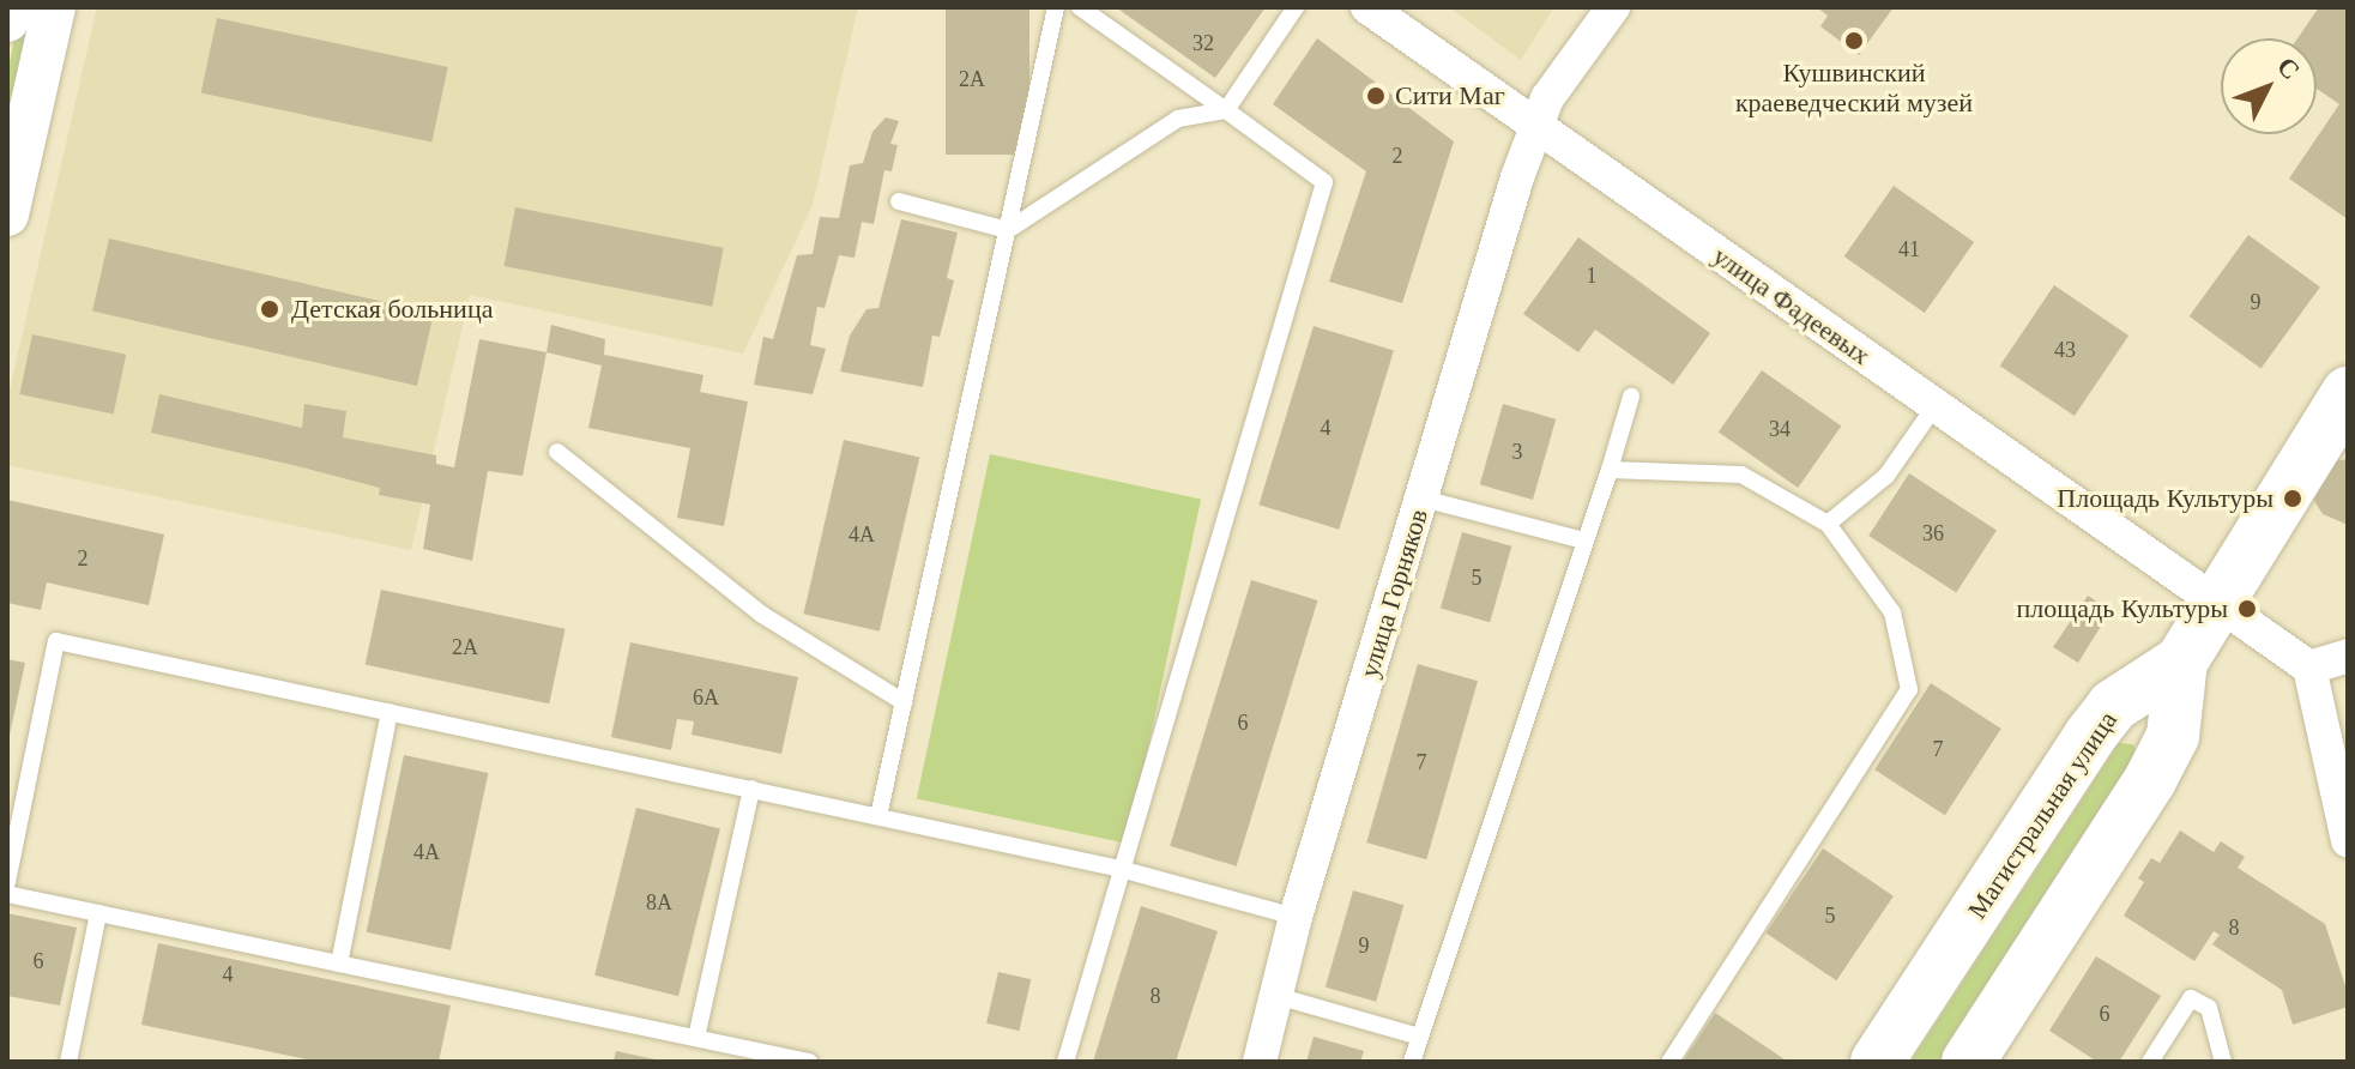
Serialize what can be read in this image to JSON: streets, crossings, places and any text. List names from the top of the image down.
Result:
{
  "streets": {
    "main road": ["Магистральная улица"],
    "street": ["улица Фадеевых", "улица Горняков"]
  },
  "crossings": [
    ["улица Фадеевых", "улица Горняков"],
    ["улица Фадеевых", "Магистральная улица"]
  ],
  "places": [
    "Кушвинский краеведческий музей",
    "Сити Маг",
    "Детская больница",
    "Площадь Культуры",
    "площадь Культуры"
  ],
  "house_numbers": [
    "32",
    "2А",
    "2",
    "41",
    "1",
    "9",
    "43",
    "4",
    "34",
    "3",
    "36",
    "4А",
    "2",
    "5",
    "2А",
    "6А",
    "6",
    "7",
    "7",
    "4А",
    "8А",
    "5",
    "8",
    "9",
    "6",
    "4",
    "8",
    "6"
  ],
  "north": "top right"
}
